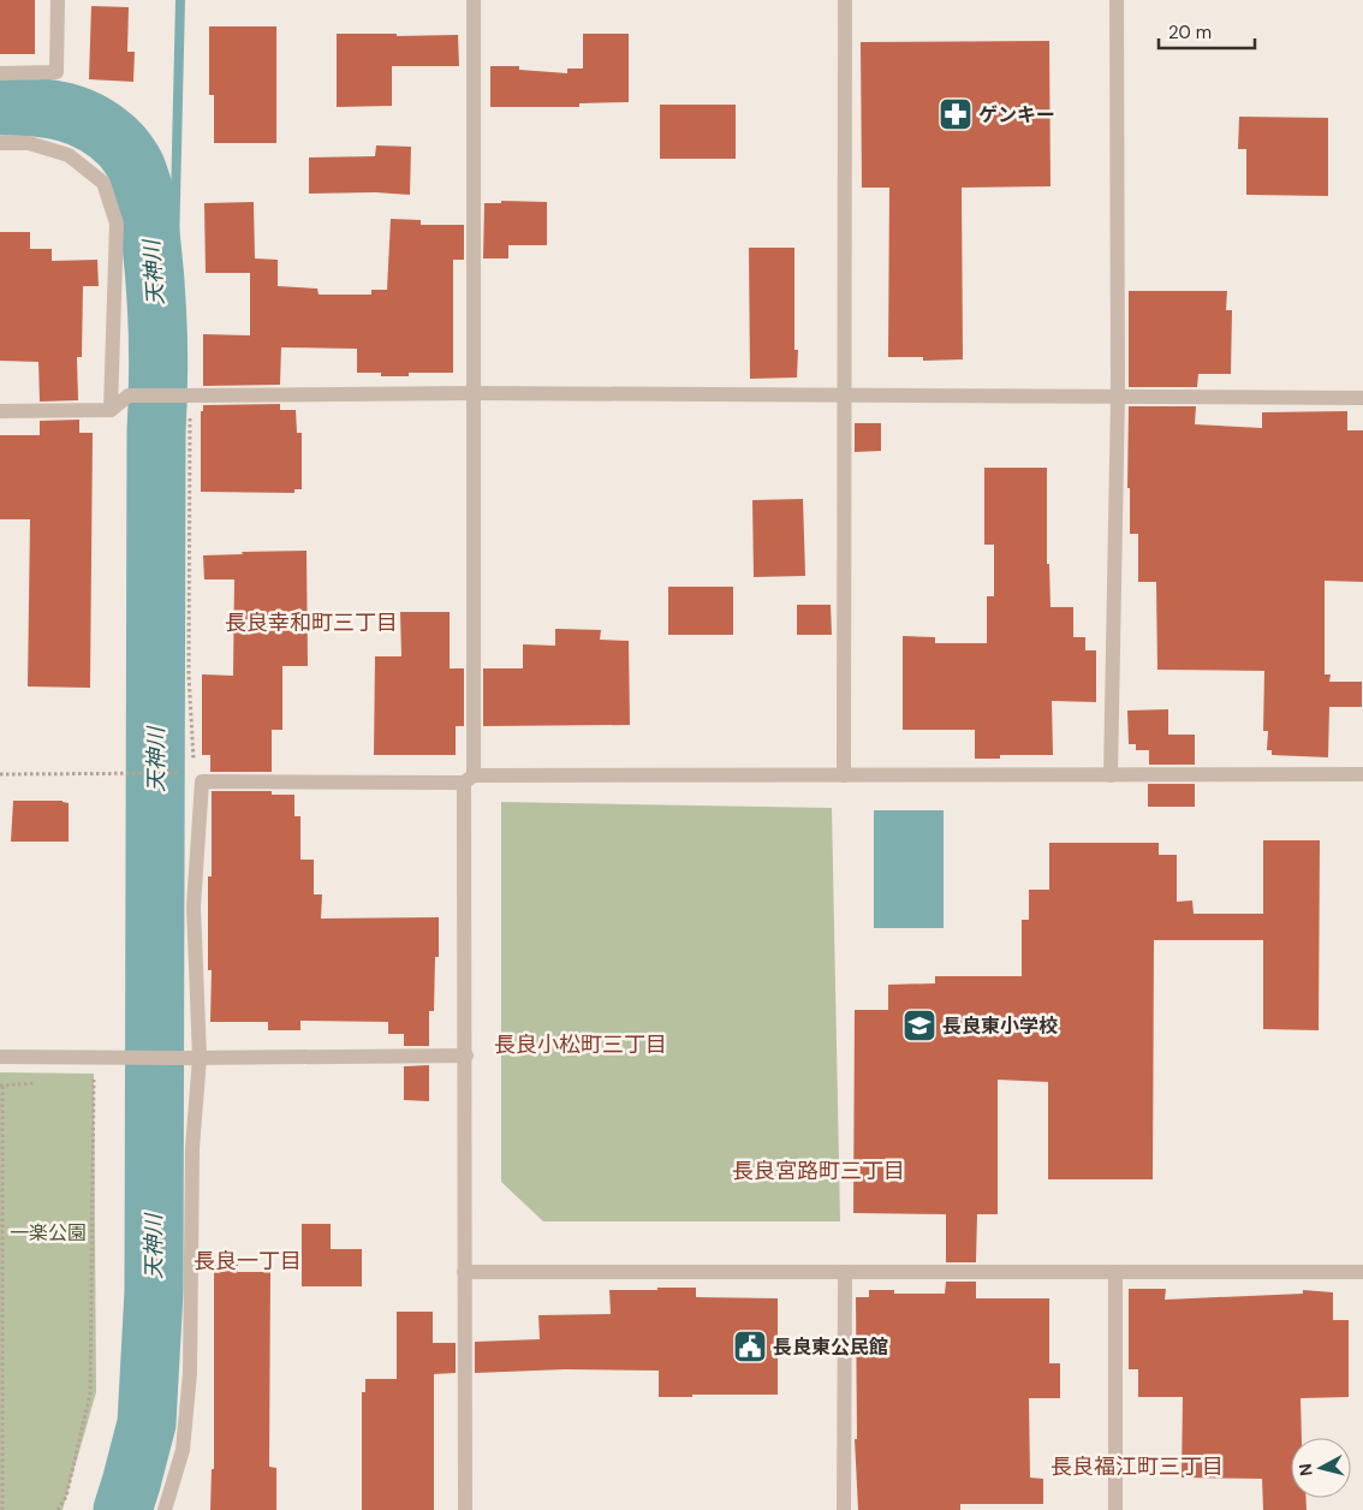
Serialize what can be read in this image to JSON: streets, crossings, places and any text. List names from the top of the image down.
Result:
{
  "districts": [
    "長良幸和町三丁目",
    "長良小松町三丁目",
    "長良宮路町三丁目",
    "長良一丁目",
    "長良福江町三丁目"
  ],
  "water": ["天神川"],
  "parks": ["一楽公園"],
  "places": {
    "pharmacy": ["ゲンキー"],
    "school or university": ["長良東小学校"],
    "public building": ["長良東公民館"]
  },
  "scale_bar": "20 m",
  "north": "left"
}
